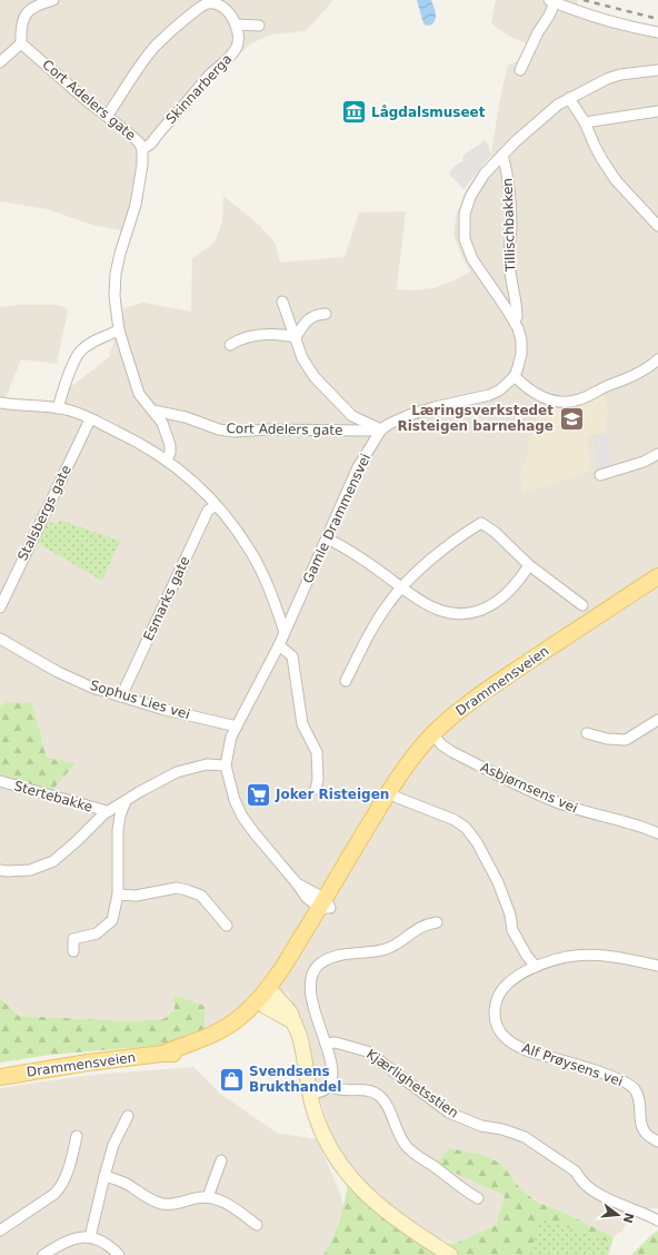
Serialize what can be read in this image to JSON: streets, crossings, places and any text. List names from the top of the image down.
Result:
{
  "streets": {
    "main road": ["Drammensveien"],
    "street": [
      "Skinnarberga",
      "Cort Adelers gate",
      "Tillischbakken",
      "Stalsbergs gate",
      "Gamle Drammensvei",
      "Esmarks gate",
      "Sophus Lies vei",
      "Asbjørnsens vei",
      "Stertebakke",
      "Alf Prøysens vei",
      "Kjærlighetsstien"
    ]
  },
  "crossings": [
    ["Skinnarberga", "Cort Adelers gate"],
    ["Cort Adelers gate", "Gamle Drammensvei"],
    ["Gamle Drammensvei", "Drammensveien"],
    ["Gamle Drammensvei", "Sophus Lies vei"],
    ["Gamle Drammensvei", "Stertebakke"],
    ["Esmarks gate", "Sophus Lies vei"],
    ["Drammensveien", "Asbjørnsens vei"]
  ],
  "places": {
    "museum": ["Lågdalsmuseet"],
    "school or university": ["Læringsverkstedet Risteigen barnehage"],
    "supermarket": ["Joker Risteigen"],
    "shop": ["Svendsens Brukthandel"]
  },
  "north": "right"
}
